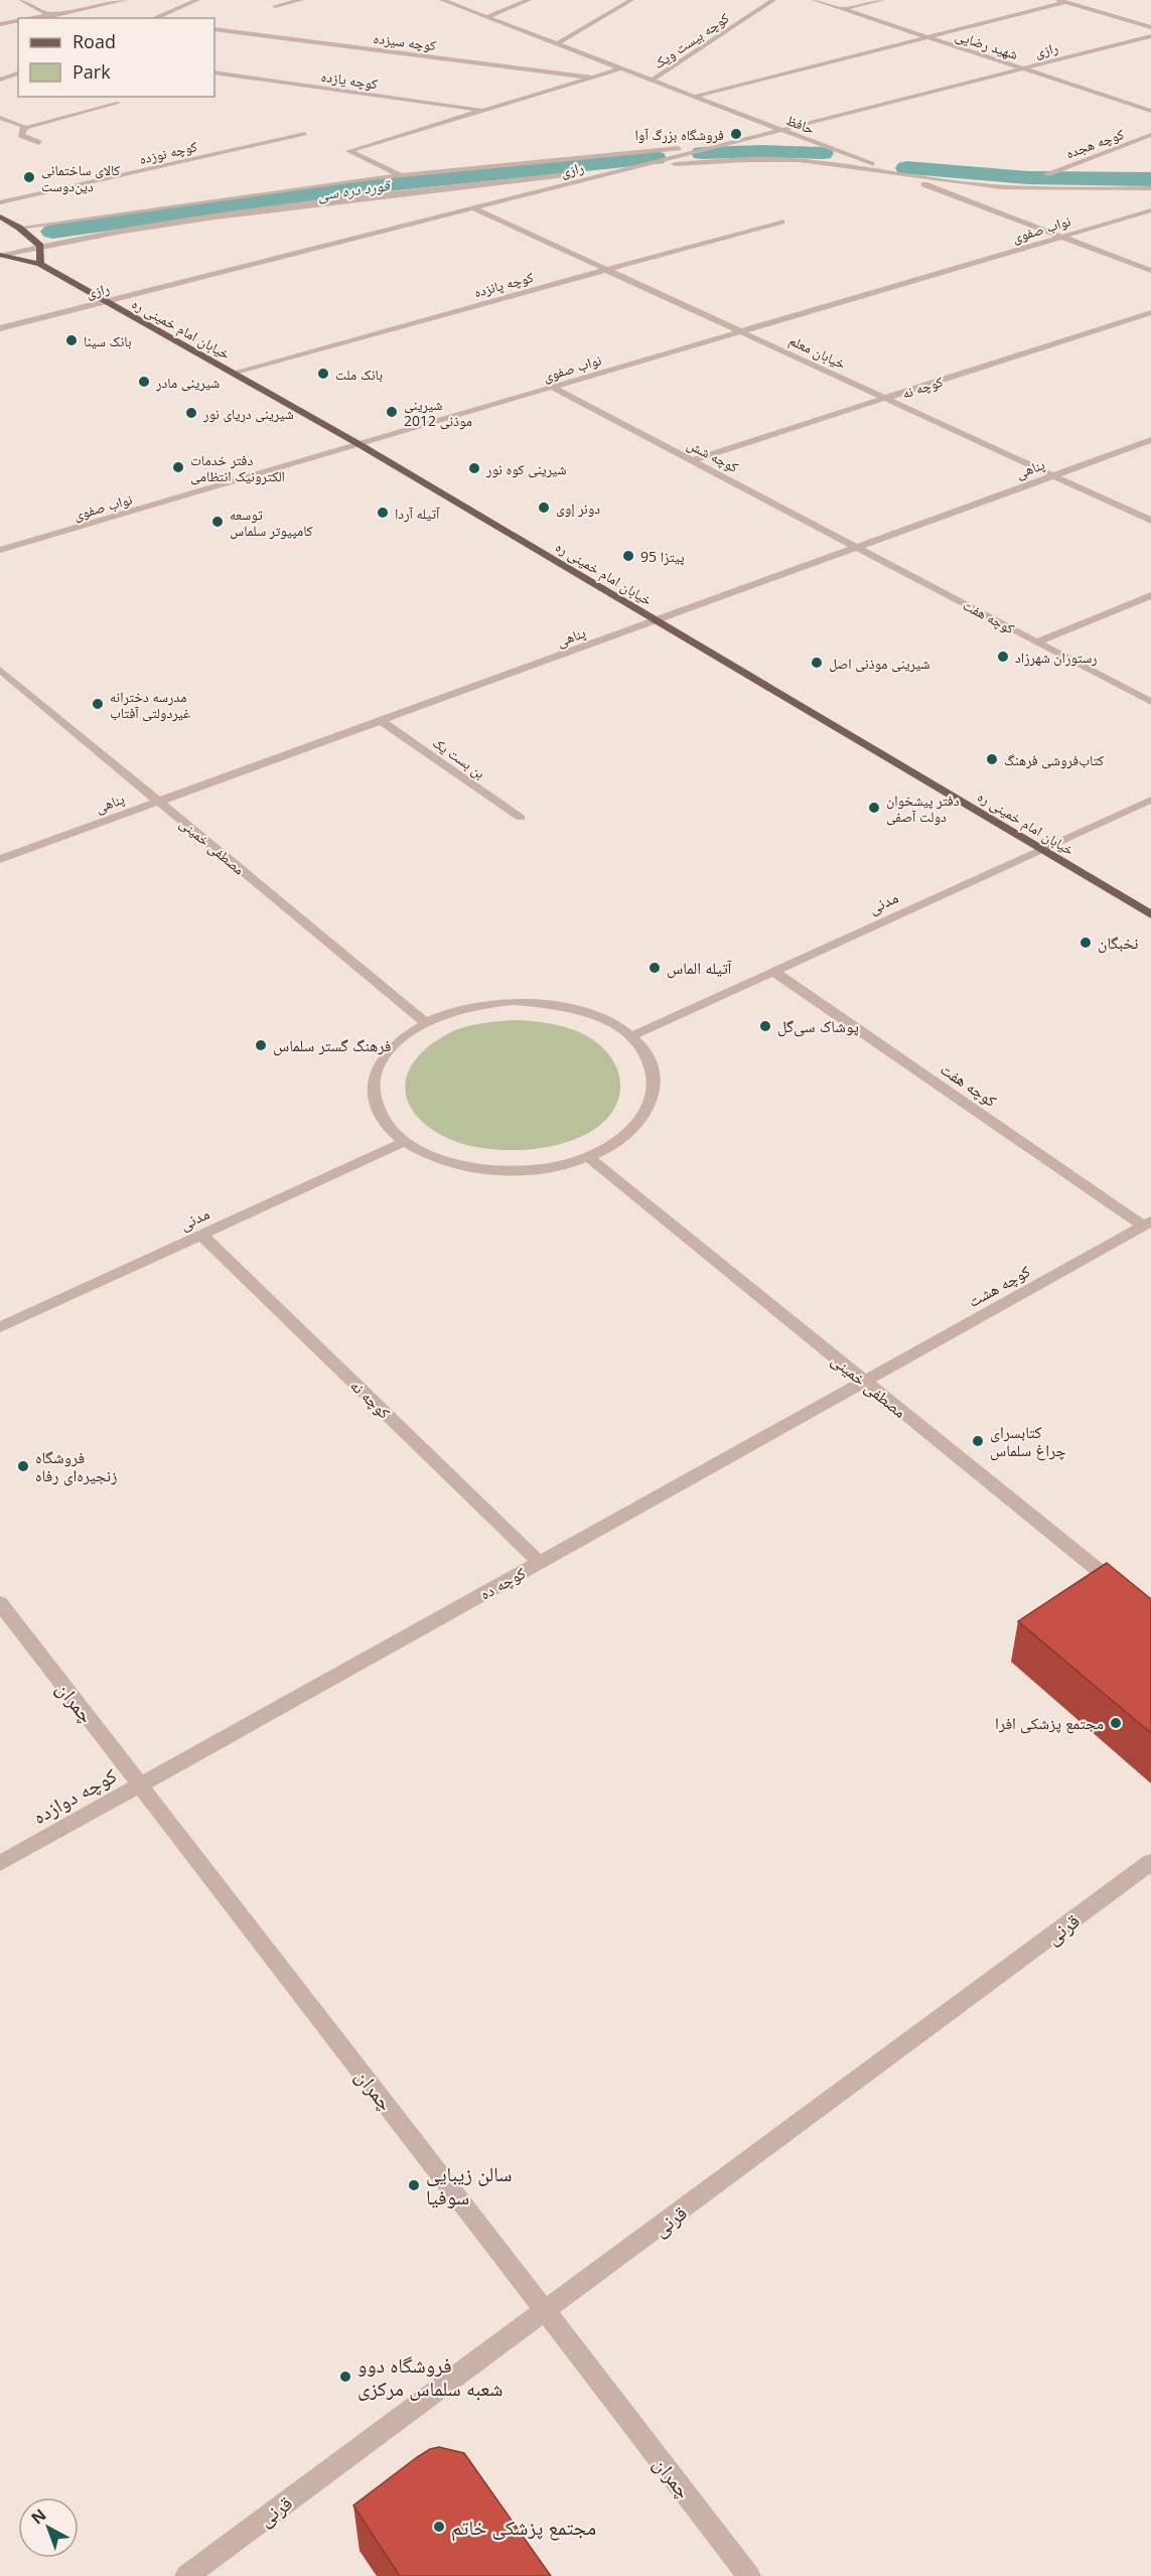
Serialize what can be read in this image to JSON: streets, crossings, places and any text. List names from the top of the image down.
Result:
{
  "streets": {
    "main road": ["خیابان امام خمینی ره"],
    "street": [
      "کوچه بیست ویک",
      "کوچه سیزده",
      "شهید رضایی",
      "رازی",
      "کوچه یازده",
      "حافظ",
      "کوچه هجده",
      "کوچه نوزده",
      "نواب صفوی",
      "کوچه پانزده",
      "خیابان معلم",
      "کوچه نه",
      "کوچه شش",
      "پناهی",
      "کوچه هفت",
      "بن بست یک",
      "مصطفی خمینی",
      "مدنی",
      "کوچه هشت",
      "کوچه ده",
      "چمران",
      "کوچه دوازده",
      "قرنی"
    ]
  },
  "crossings": [
    ["کوچه بیست ویک", "حافظ"],
    ["شهید رضایی", "رازی"],
    ["رازی", "حافظ"],
    ["رازی", "خیابان امام خمینی ره"],
    ["رازی", "خیابان معلم"],
    ["حافظ", "نواب صفوی"],
    ["نواب صفوی", "خیابان امام خمینی ره"],
    ["نواب صفوی", "خیابان معلم"],
    ["نواب صفوی", "کوچه شش"],
    ["کوچه پانزده", "خیابان امام خمینی ره"],
    ["کوچه پانزده", "خیابان معلم"],
    ["خیابان امام خمینی ره", "پناهی"],
    ["خیابان امام خمینی ره", "مدنی"],
    ["خیابان معلم", "کوچه نه"],
    ["خیابان معلم", "پناهی"],
    ["کوچه نه", "کوچه شش"],
    ["کوچه نه", "مدنی"],
    ["کوچه نه", "کوچه ده"],
    ["کوچه شش", "پناهی"],
    ["کوچه شش", "کوچه هفت"],
    ["پناهی", "کوچه هفت"],
    ["پناهی", "بن بست یک"],
    ["پناهی", "مصطفی خمینی"],
    ["کوچه هفت", "مدنی"],
    ["کوچه هفت", "کوچه هشت"],
    ["مصطفی خمینی", "کوچه هشت"],
    ["مصطفی خمینی", "کوچه ده"],
    ["کوچه هشت", "کوچه ده"],
    ["کوچه ده", "چمران"],
    ["کوچه ده", "کوچه دوازده"],
    ["چمران", "کوچه دوازده"],
    ["چمران", "قرنی"]
  ],
  "water": ["قورد دره سی"],
  "places": [
    "فروشگاه بزرگ آوا",
    "کالای ساختمانی دین‌دوست",
    "بانک سینا",
    "بانک ملت",
    "شیرینی مادر",
    "شیرینی موذنی 2012",
    "شیرینی دریای نور",
    "دفتر خدمات الکترونیک انتظامی",
    "شیرینی کوه نور",
    "دونر إوی",
    "آتیله آردا",
    "توسعه کامپیوتر سلماس",
    "پیتزا 95",
    "رستوران شهرزاد",
    "شیرینی موذنی اصل",
    "مدرسه دخترانه غیردولتی آفتاب",
    "کتاب‌فروشی فرهنگ",
    "دفتر پیشخوان دولت آصفی",
    "نخبگان",
    "آتیله الماس",
    "پوشاک سی‌گل",
    "فرهنگ گستر سلماس",
    "کتابسرای چراغ سلماس",
    "فروشگاه زنجیره‌ای رفاه",
    "مجتمع پزشکی افرا",
    "سالن زیبایی سوفیا",
    "فروشگاه دوو شعبه سلماس مرکزی",
    "مجتمع پزشکی خاتم"
  ],
  "legend": ["Road", "Park"],
  "north": "top left"
}
